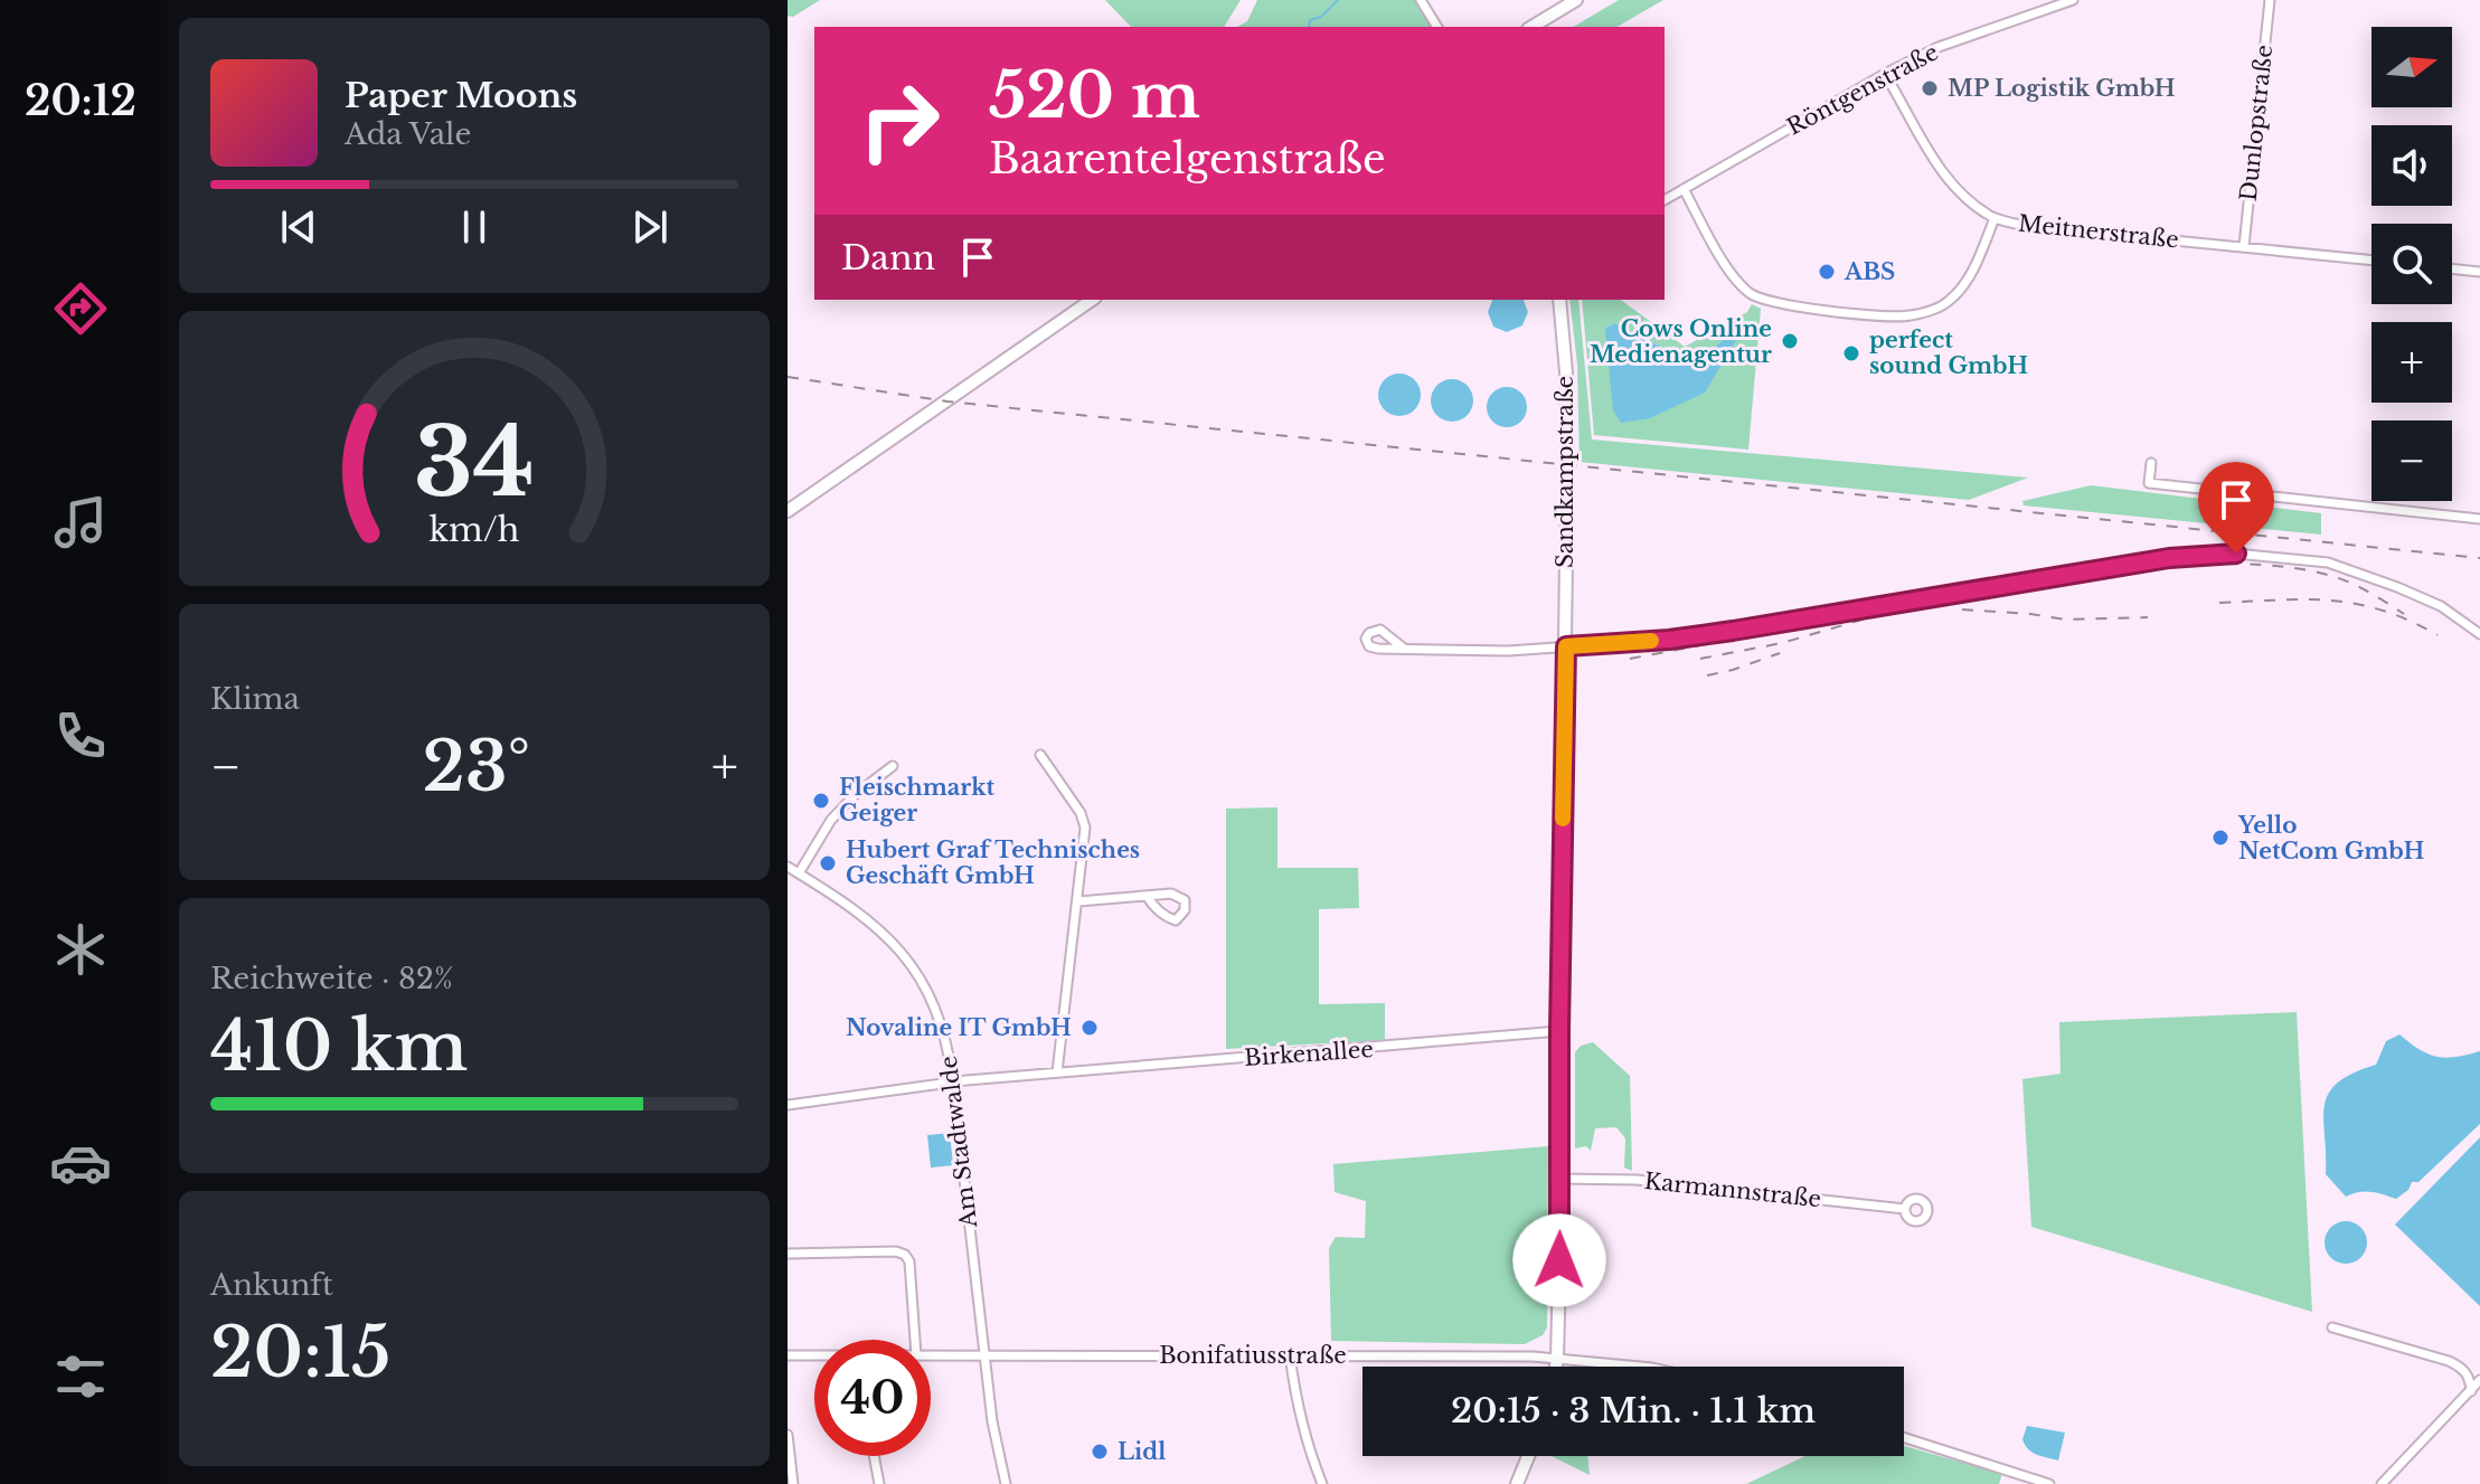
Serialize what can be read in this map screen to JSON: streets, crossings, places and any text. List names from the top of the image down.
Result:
{
  "streets": {
    "street": [
      "Röntgenstraße",
      "Dunlopstraße",
      "Meitnerstraße",
      "Sandkampstraße",
      "Birkenallee",
      "Am Stadtwalde",
      "Karmannstraße",
      "Bonifatiusstraße"
    ]
  },
  "crossings": [
    ["Röntgenstraße", "Meitnerstraße"],
    ["Dunlopstraße", "Meitnerstraße"],
    ["Sandkampstraße", "Birkenallee"],
    ["Sandkampstraße", "Karmannstraße"],
    ["Sandkampstraße", "Bonifatiusstraße"],
    ["Birkenallee", "Am Stadtwalde"],
    ["Am Stadtwalde", "Bonifatiusstraße"]
  ],
  "places": [
    "MP Logistik GmbH",
    "ABS",
    "Cows Online Medienagentur",
    "perfect sound GmbH",
    "Fleischmarkt Geiger",
    "Yello NetCom GmbH",
    "Hubert Graf Technisches Geschäft GmbH",
    "Novaline IT GmbH",
    "Lidl"
  ],
  "north": "right",
  "page": {
    "tabs": "20:12",
    "map_buttons": ["+", "−"],
    "turn": ["520 m", "Baarentelgenstraße"],
    "song": ["Paper Moons", "Ada Vale"],
    "then": "Dann",
    "tile": [
      "Klima",
      ["Reichweite · 82%", "410 km"],
      ["Ankunft", "20:15"]
    ],
    "heat": ["−", "23°", "+"],
    "limit": "40",
    "trip": "20:15 · 3 Min. · 1.1 km",
    "gauge": ["34", "km/h"]
  }
}
